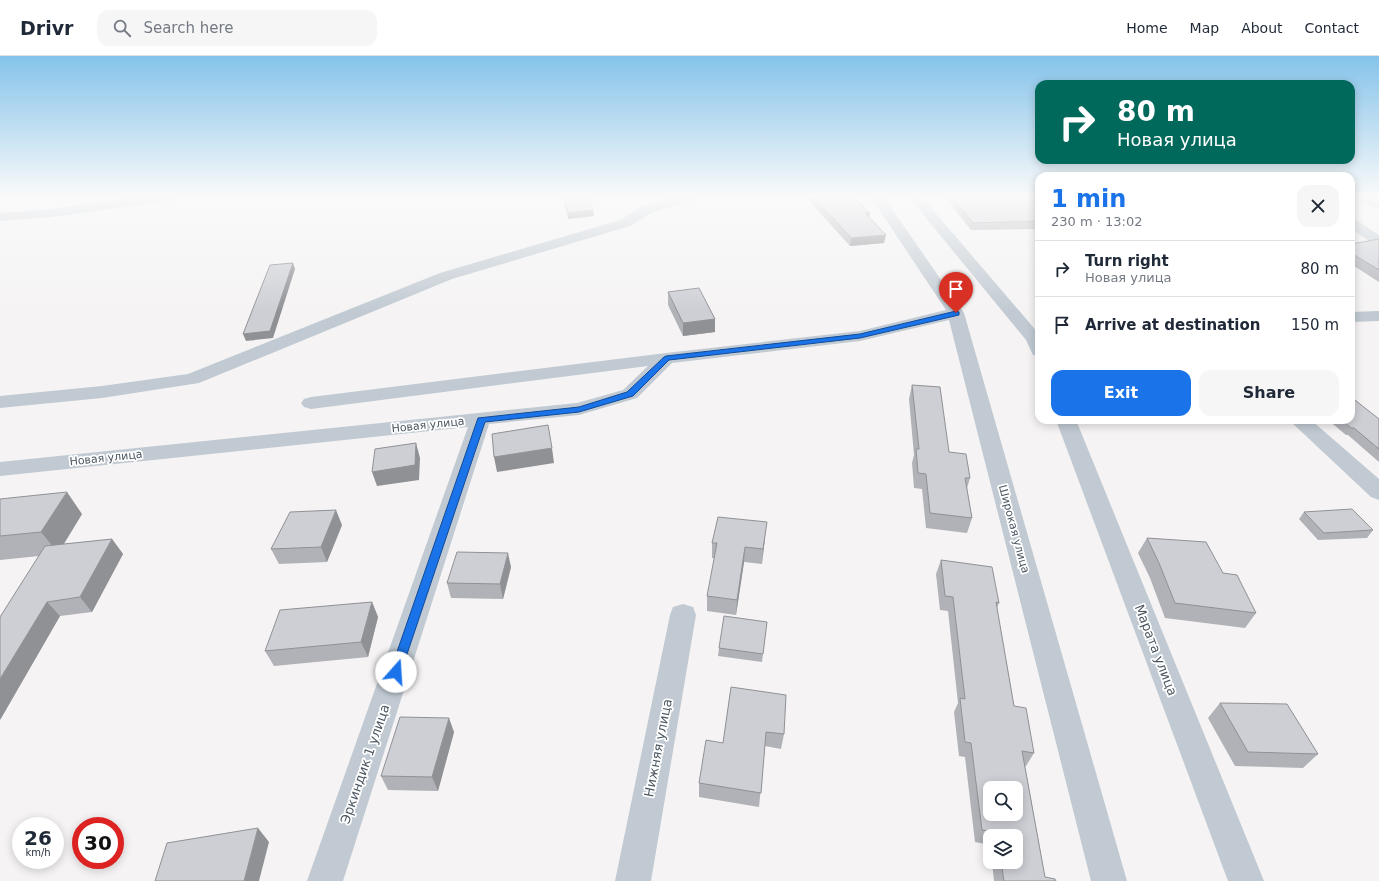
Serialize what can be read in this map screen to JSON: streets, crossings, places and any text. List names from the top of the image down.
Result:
{
  "streets": {
    "street": [
      "Новая улица",
      "Широкая улица",
      "Марата улица",
      "Нижняя улица",
      "Эркиндик 1 улица"
    ]
  },
  "crossings": [
    ["Новая улица", "Эркиндик 1 улица"]
  ],
  "page": {
    "header": "Drivr",
    "search": "Search here",
    "nav": [
      "Home",
      "Map",
      "About",
      "Contact"
    ],
    "turn": ["80 m", "Новая улица"],
    "heading": ["1 min", "230 m · 13:02"],
    "list": [
      {
        "name": "Turn right",
        "note": "Новая улица",
        "value": "80 m"
      },
      {
        "name": "Arrive at destination",
        "value": "150 m"
      }
    ],
    "buttons": ["Exit", "Share"],
    "speed": "26 km/h",
    "limit": "30"
  }
}
